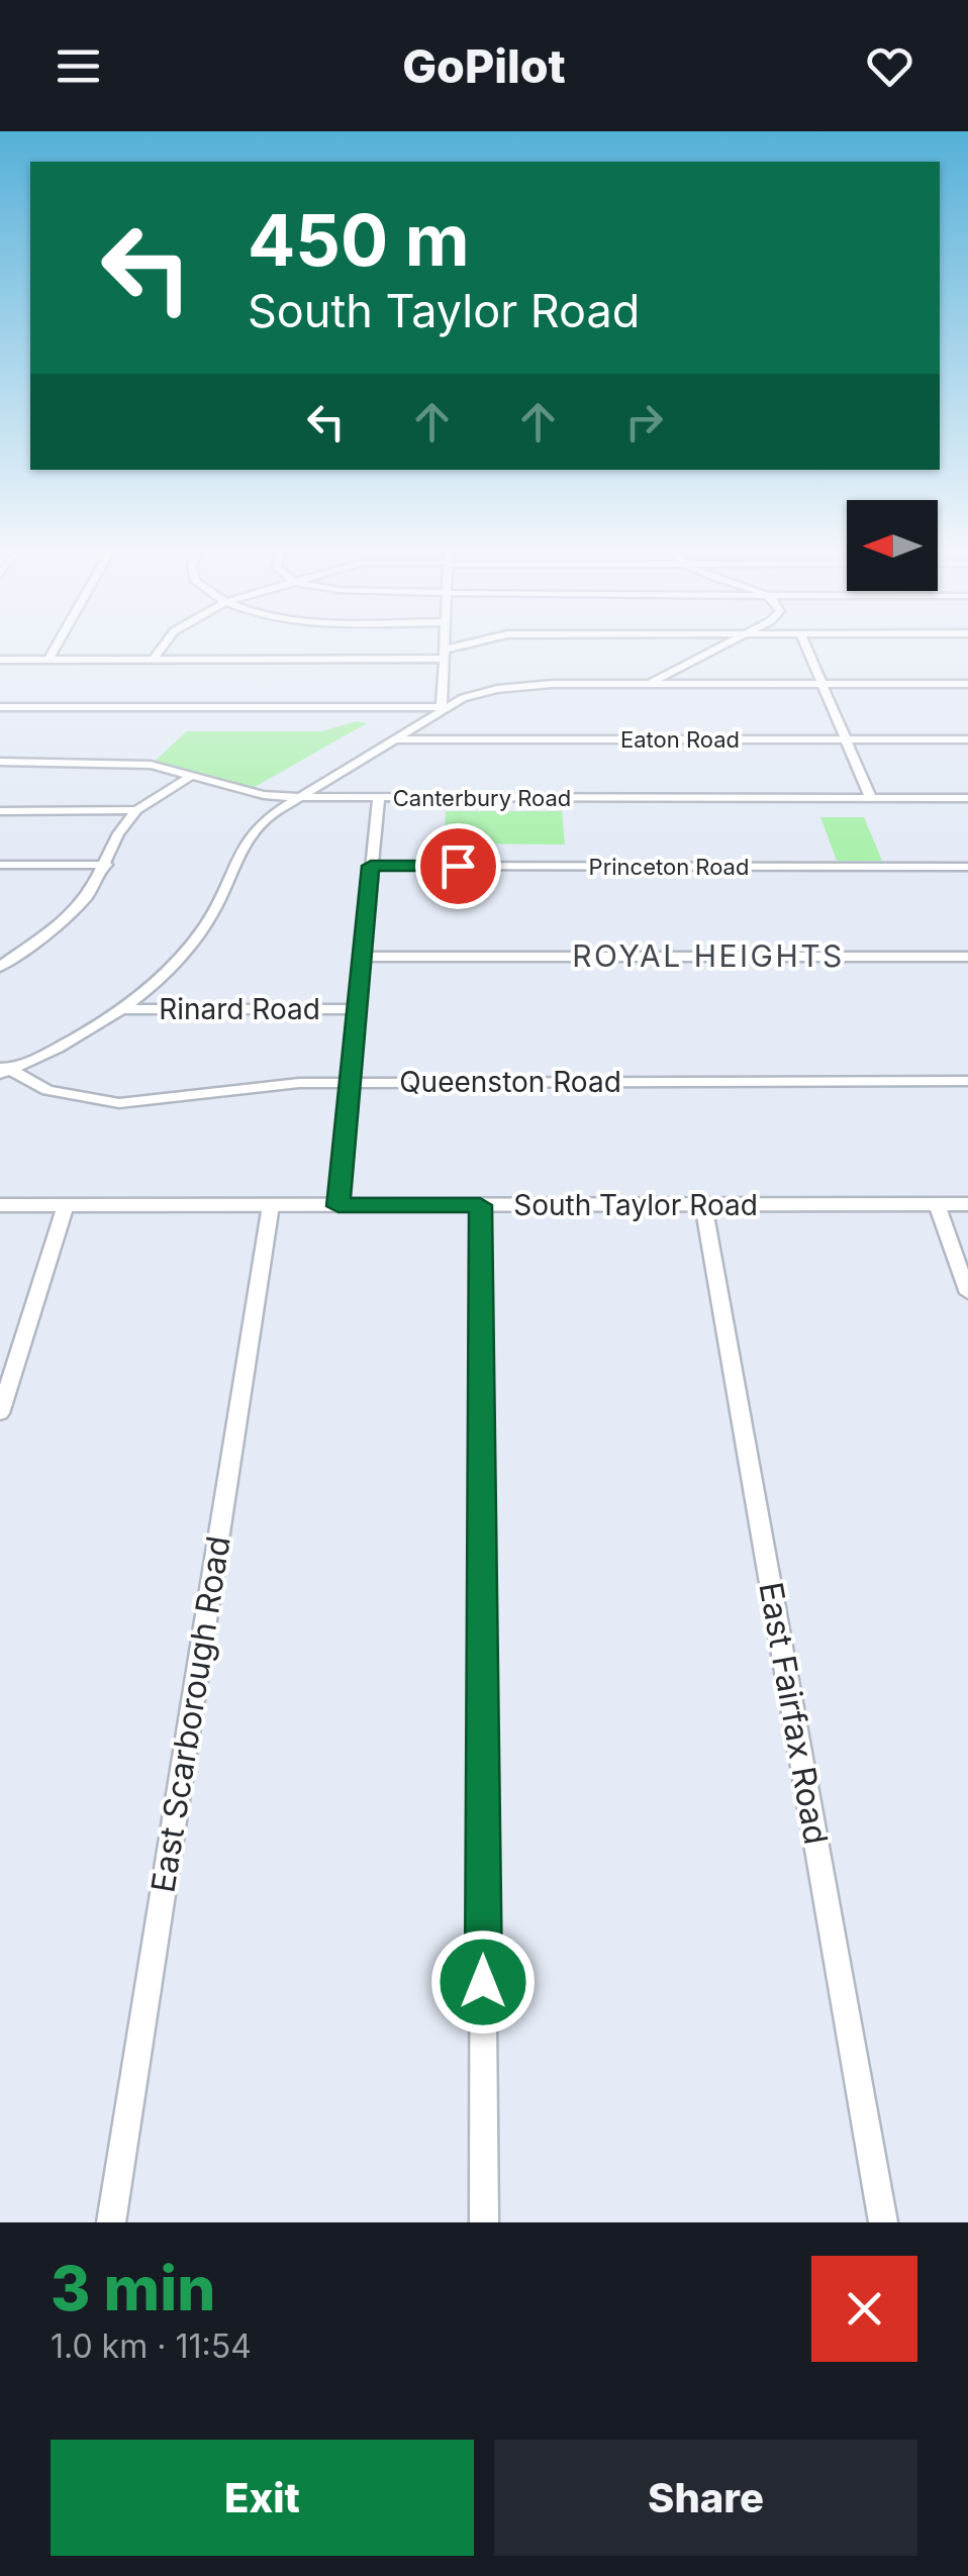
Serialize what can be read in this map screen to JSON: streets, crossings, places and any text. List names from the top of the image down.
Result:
{
  "streets": {
    "main road": ["South Taylor Road"],
    "street": [
      "Eaton Road",
      "Canterbury Road",
      "Princeton Road",
      "Rinard Road",
      "Queenston Road",
      "East Fairfax Road",
      "East Scarborough Road"
    ]
  },
  "crossings": [
    ["South Taylor Road", "East Fairfax Road"],
    ["South Taylor Road", "East Scarborough Road"]
  ],
  "districts": ["ROYAL HEIGHTS"],
  "north": "left",
  "page": {
    "header": "GoPilot",
    "turn": ["450 m", "South Taylor Road"],
    "heading": ["3 min", "1.0 km · 11:54"],
    "buttons": ["Exit", "Share"]
  }
}
